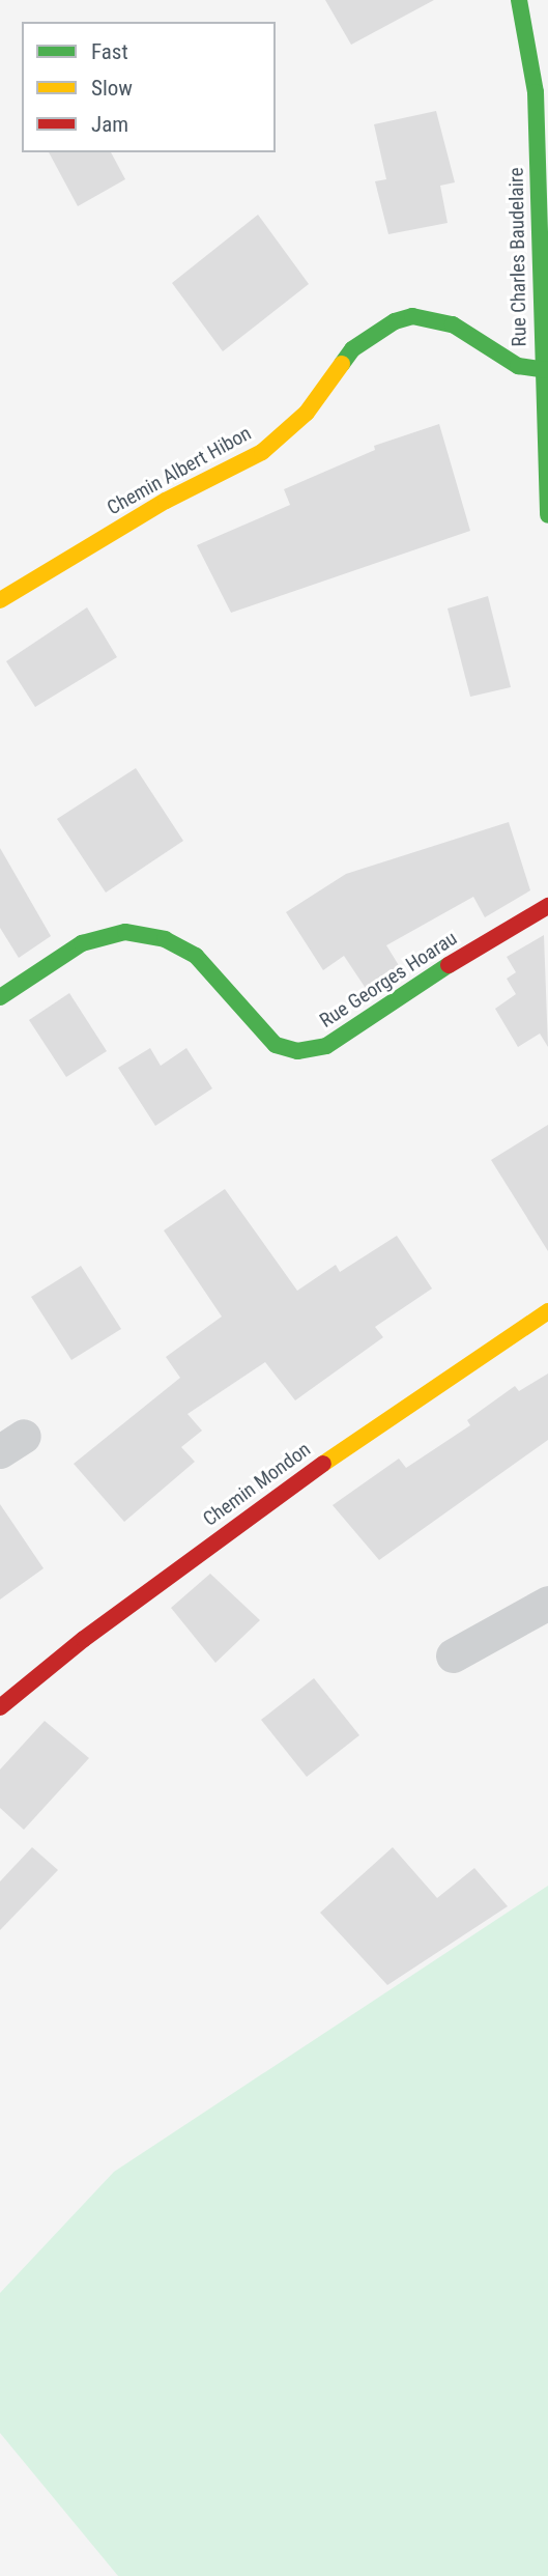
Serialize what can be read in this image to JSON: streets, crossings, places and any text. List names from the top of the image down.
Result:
{
  "streets": {
    "street": [
      "Rue Charles Baudelaire",
      "Chemin Albert Hibon",
      "Rue Georges Hoarau",
      "Chemin Mondon"
    ]
  },
  "crossings": [
    ["Rue Charles Baudelaire", "Chemin Albert Hibon"]
  ],
  "legend": ["Fast", "Slow", "Jam"]
}
